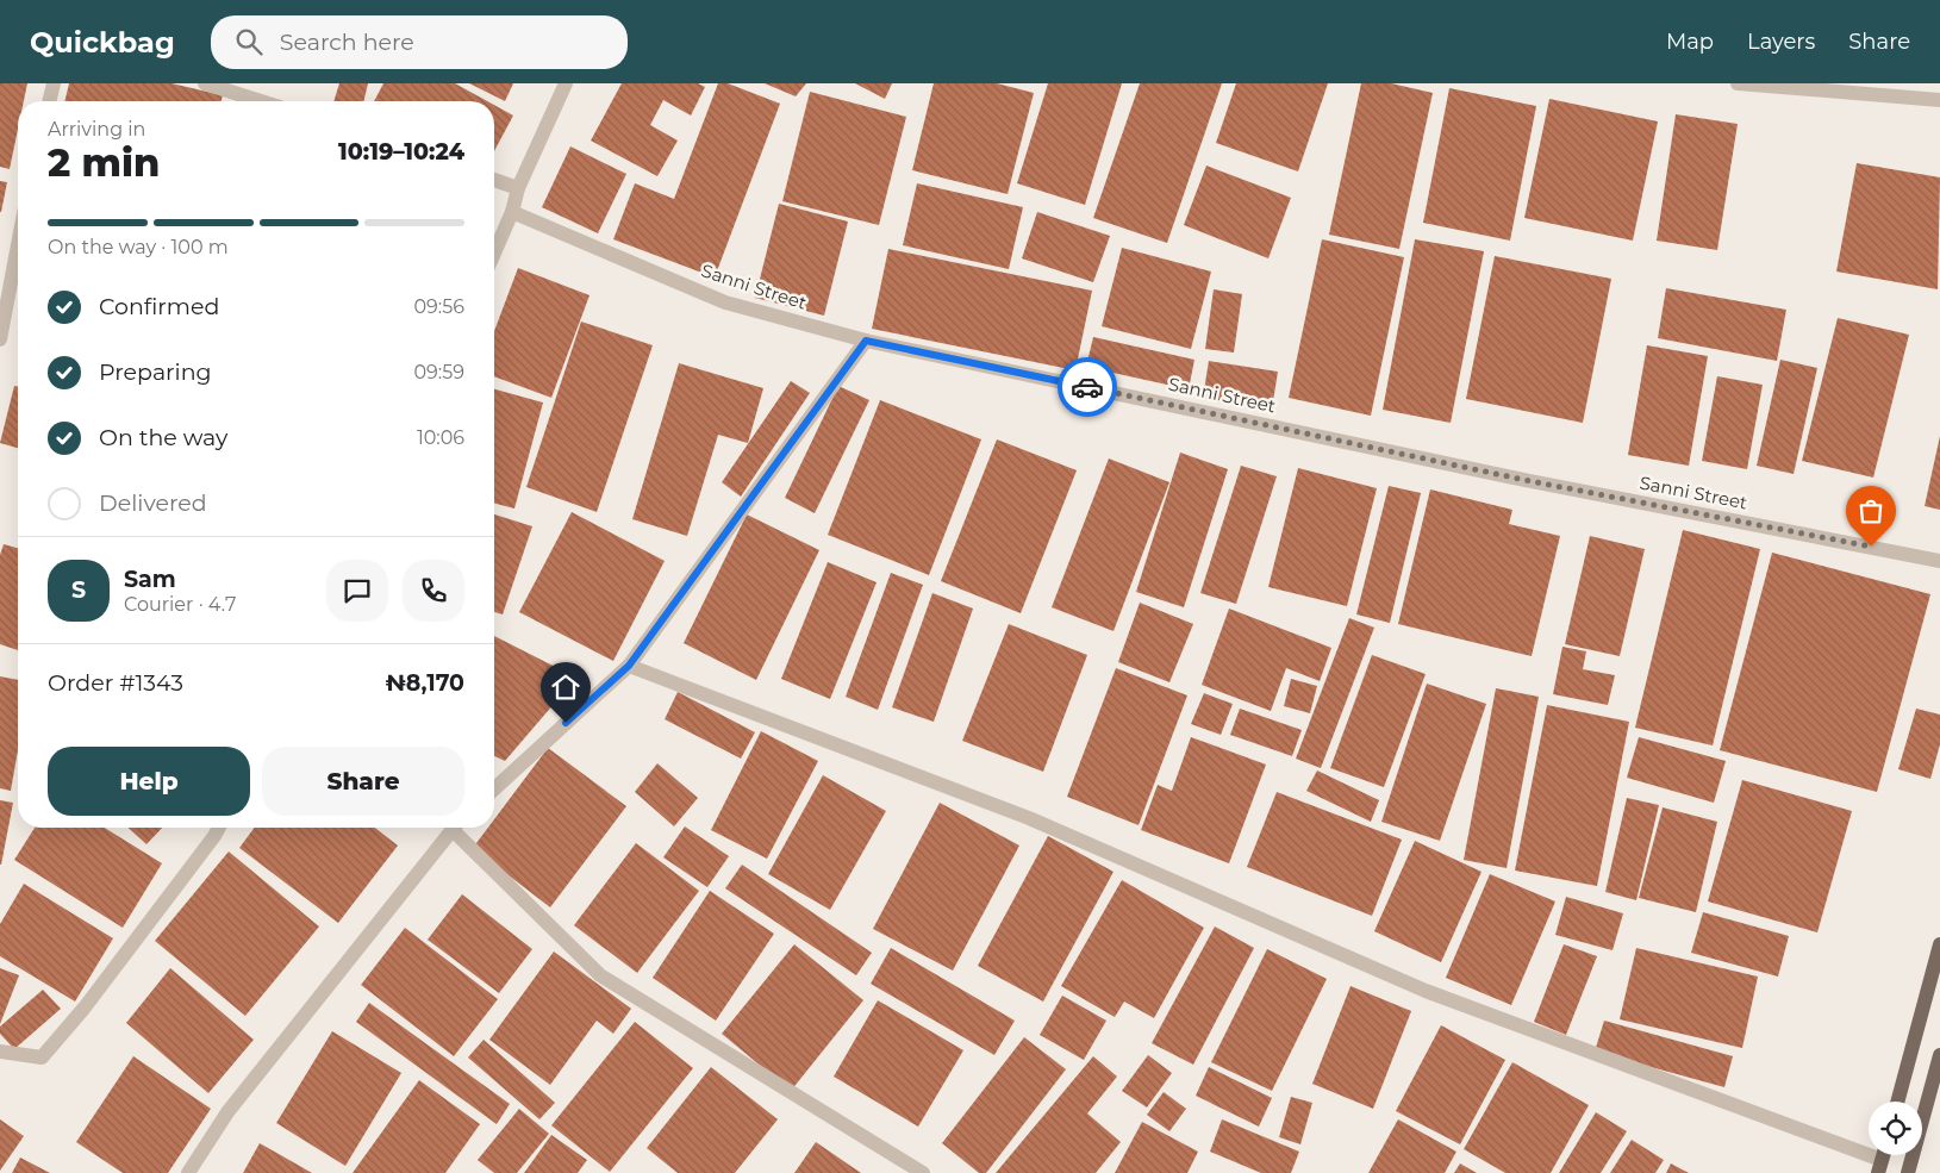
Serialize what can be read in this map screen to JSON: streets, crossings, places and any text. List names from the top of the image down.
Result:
{
  "streets": {
    "street": ["Sanni Street"]
  },
  "page": {
    "header": "Quickbag",
    "search": "Search here",
    "nav": ["Map", "Layers", "Share"],
    "heading": ["2 min", "Arriving in", "10:19–10:24"],
    "panel": [
      "Sam",
      "Courier · 4.7",
      "Order #1343",
      "₦8,170"
    ],
    "bar": "On the way · 100 m",
    "list": [
      ["Confirmed", "09:56"],
      ["Preparing", "09:59"],
      ["On the way", "10:06"],
      "Delivered"
    ],
    "round": "S",
    "buttons": ["Help", "Share"]
  }
}
